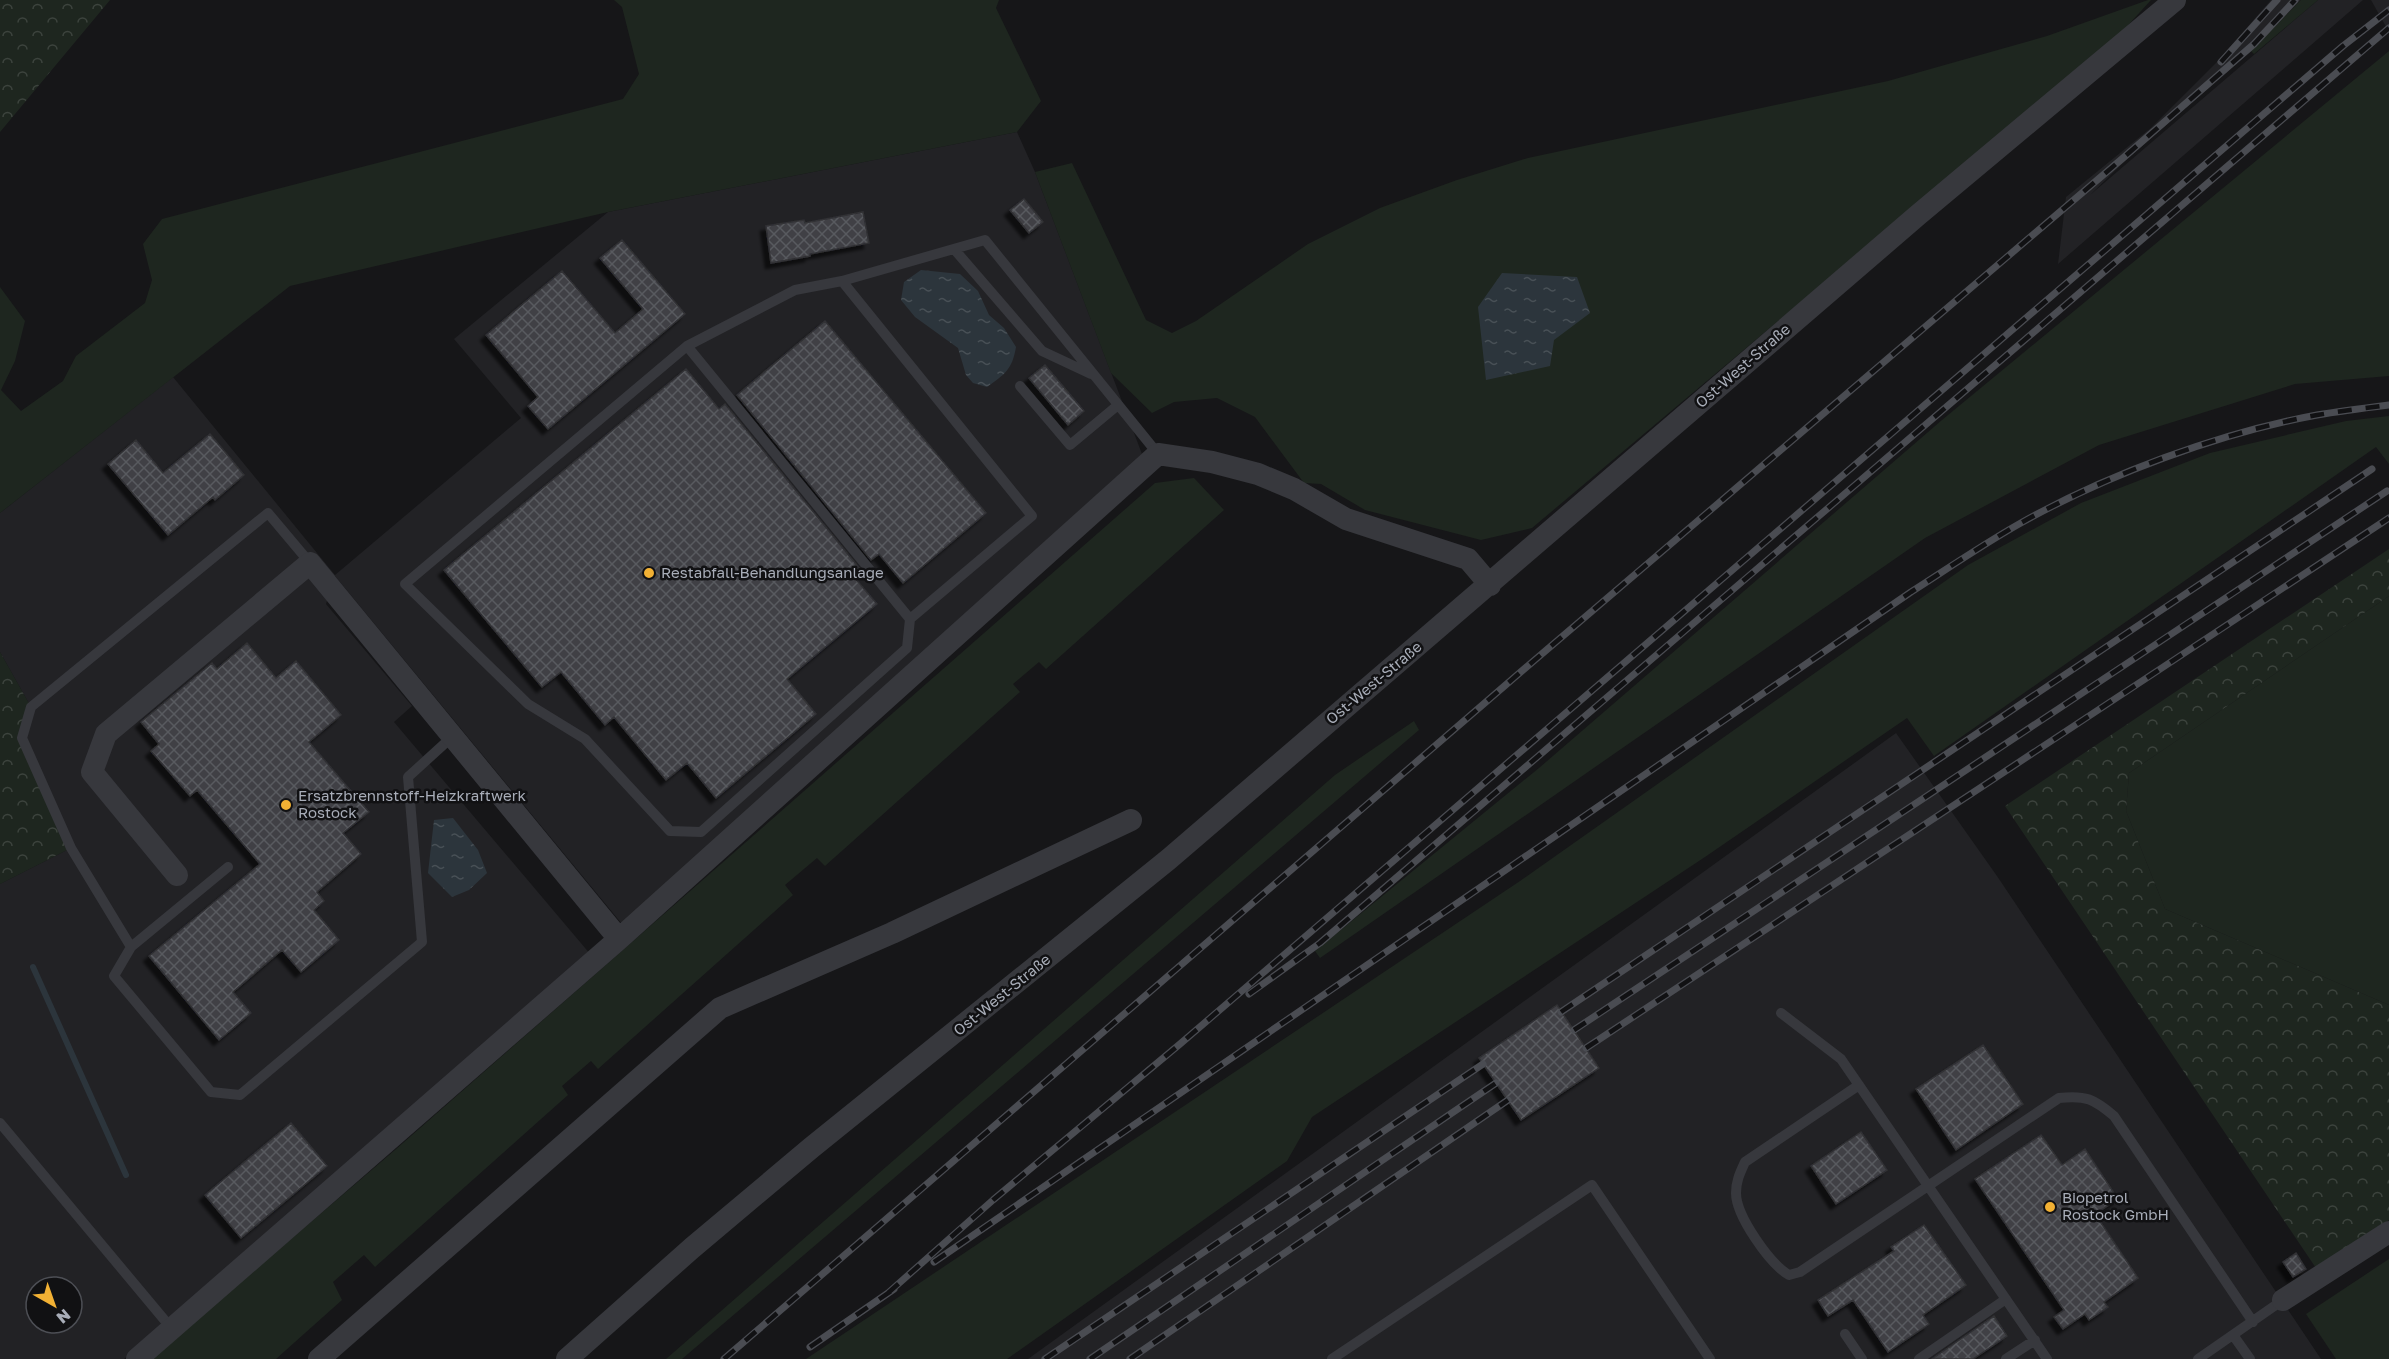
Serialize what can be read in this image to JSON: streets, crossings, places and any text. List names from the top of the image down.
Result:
{
  "streets": {
    "street": ["Ost-West-Straße"]
  },
  "places": ["Restabfall-Behandlungsanlage", "Ersatzbrennstoff-Heizkraftwerk Rostock", "Biopetrol Rostock GmbH"],
  "north": "bottom right"
}
